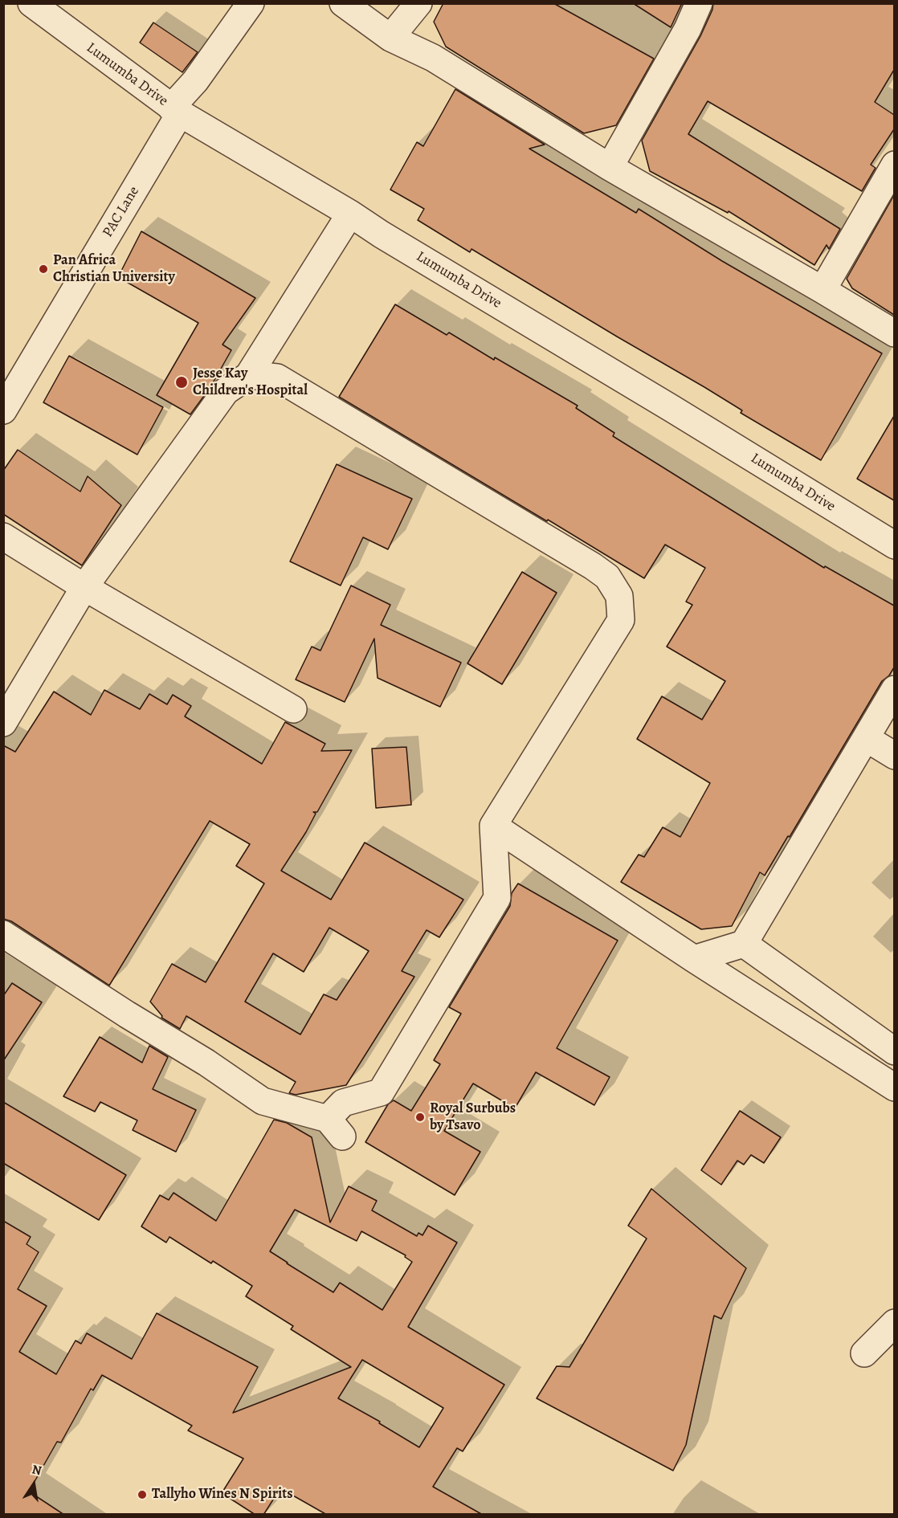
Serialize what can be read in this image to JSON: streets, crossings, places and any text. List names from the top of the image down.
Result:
{
  "streets": {
    "street": ["Lumumba Drive", "PAC Lane"]
  },
  "crossings": [
    ["Lumumba Drive", "PAC Lane"]
  ],
  "places": [
    "Pan Africa Christian University",
    "Jesse Kay Children's Hospital",
    "Royal Surbubs by Tsavo",
    "Tallyho Wines N Spirits"
  ],
  "north": "top"
}
